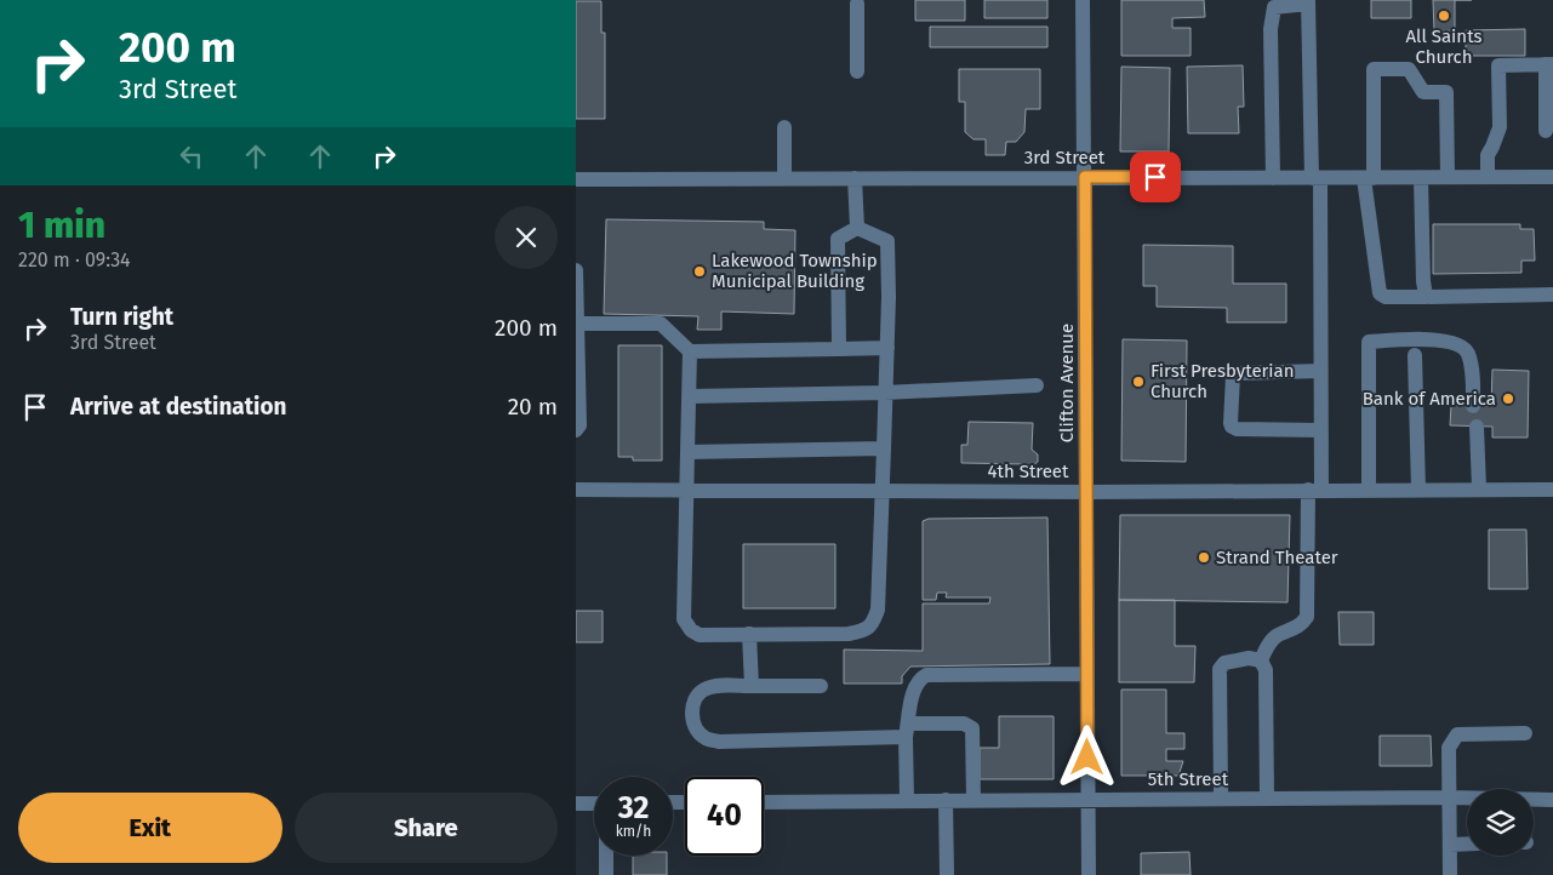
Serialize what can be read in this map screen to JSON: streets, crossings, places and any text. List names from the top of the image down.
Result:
{
  "streets": {
    "street": [
      "3rd Street",
      "Clifton Avenue",
      "4th Street",
      "5th Street"
    ]
  },
  "crossings": [
    ["3rd Street", "Clifton Avenue"],
    ["Clifton Avenue", "4th Street"],
    ["Clifton Avenue", "5th Street"]
  ],
  "places": [
    "All Saints Church",
    "Lakewood Township Municipal Building",
    "First Presbyterian Church",
    "Bank of America",
    "Strand Theater"
  ],
  "page": {
    "turn": ["200 m", "3rd Street"],
    "heading": ["1 min", "220 m · 09:34"],
    "list": [
      {
        "name": "Turn right",
        "note": "3rd Street",
        "value": "200 m"
      },
      {
        "name": "Arrive at destination",
        "value": "20 m"
      }
    ],
    "speed": "32 km/h",
    "limit": "40",
    "buttons": ["Exit", "Share"]
  }
}
